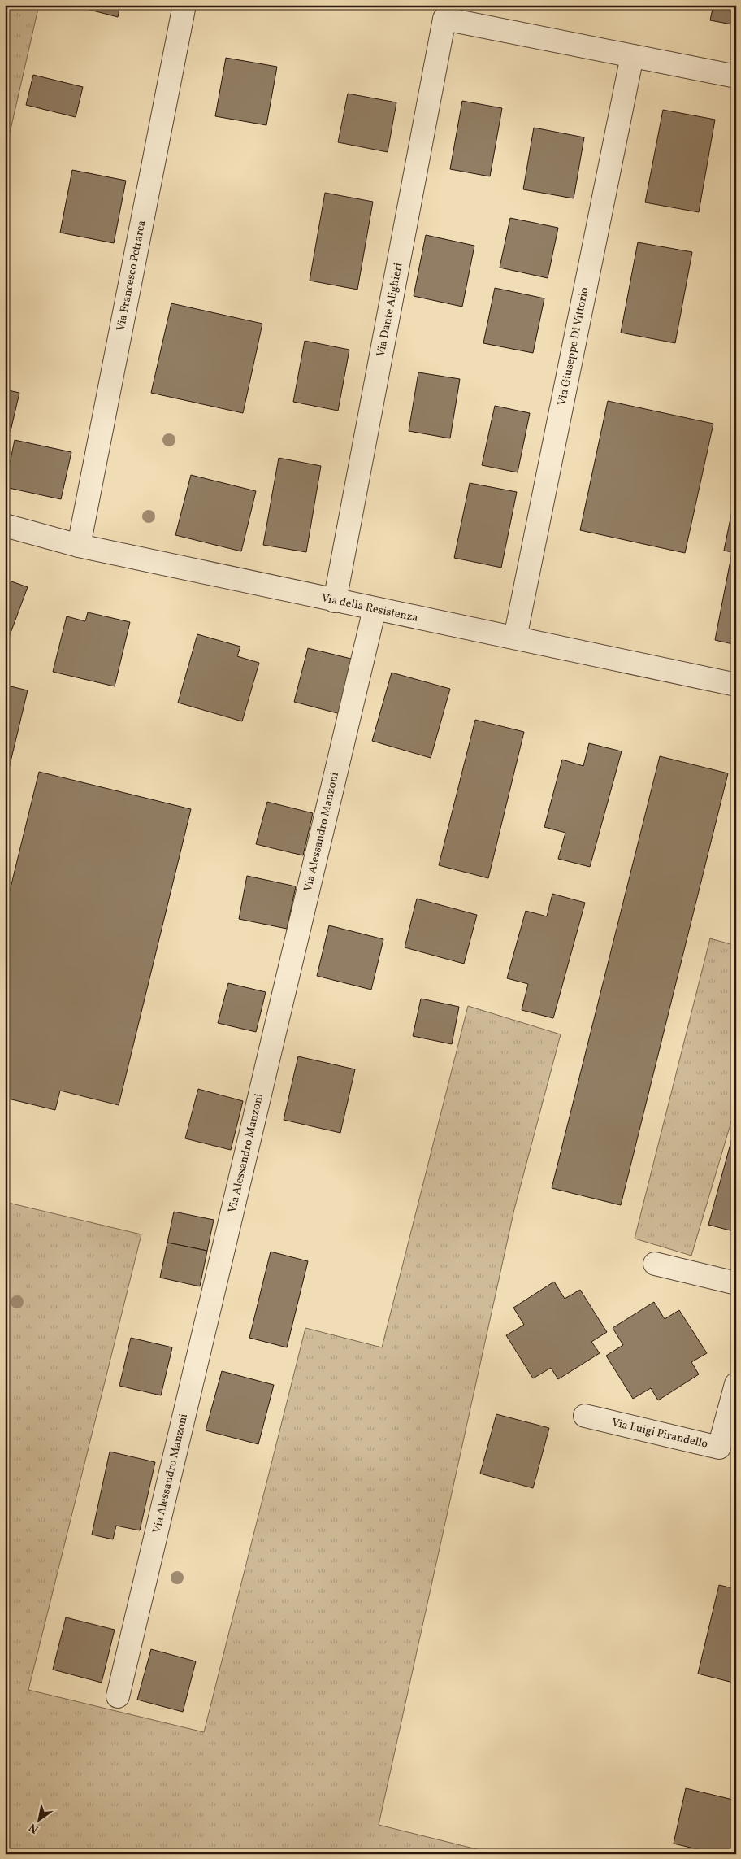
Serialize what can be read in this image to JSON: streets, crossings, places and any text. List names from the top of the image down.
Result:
{
  "streets": {
    "street": [
      "Via Francesco Petrarca",
      "Via Dante Alighieri",
      "Via Giuseppe Di Vittorio",
      "Via della Resistenza",
      "Via Alessandro Manzoni",
      "Via Luigi Pirandello"
    ]
  },
  "crossings": [
    ["Via Francesco Petrarca", "Via della Resistenza"],
    ["Via Dante Alighieri", "Via Giuseppe Di Vittorio"],
    ["Via Dante Alighieri", "Via della Resistenza"],
    ["Via Giuseppe Di Vittorio", "Via della Resistenza"],
    ["Via della Resistenza", "Via Alessandro Manzoni"]
  ],
  "north": "bottom left"
}
